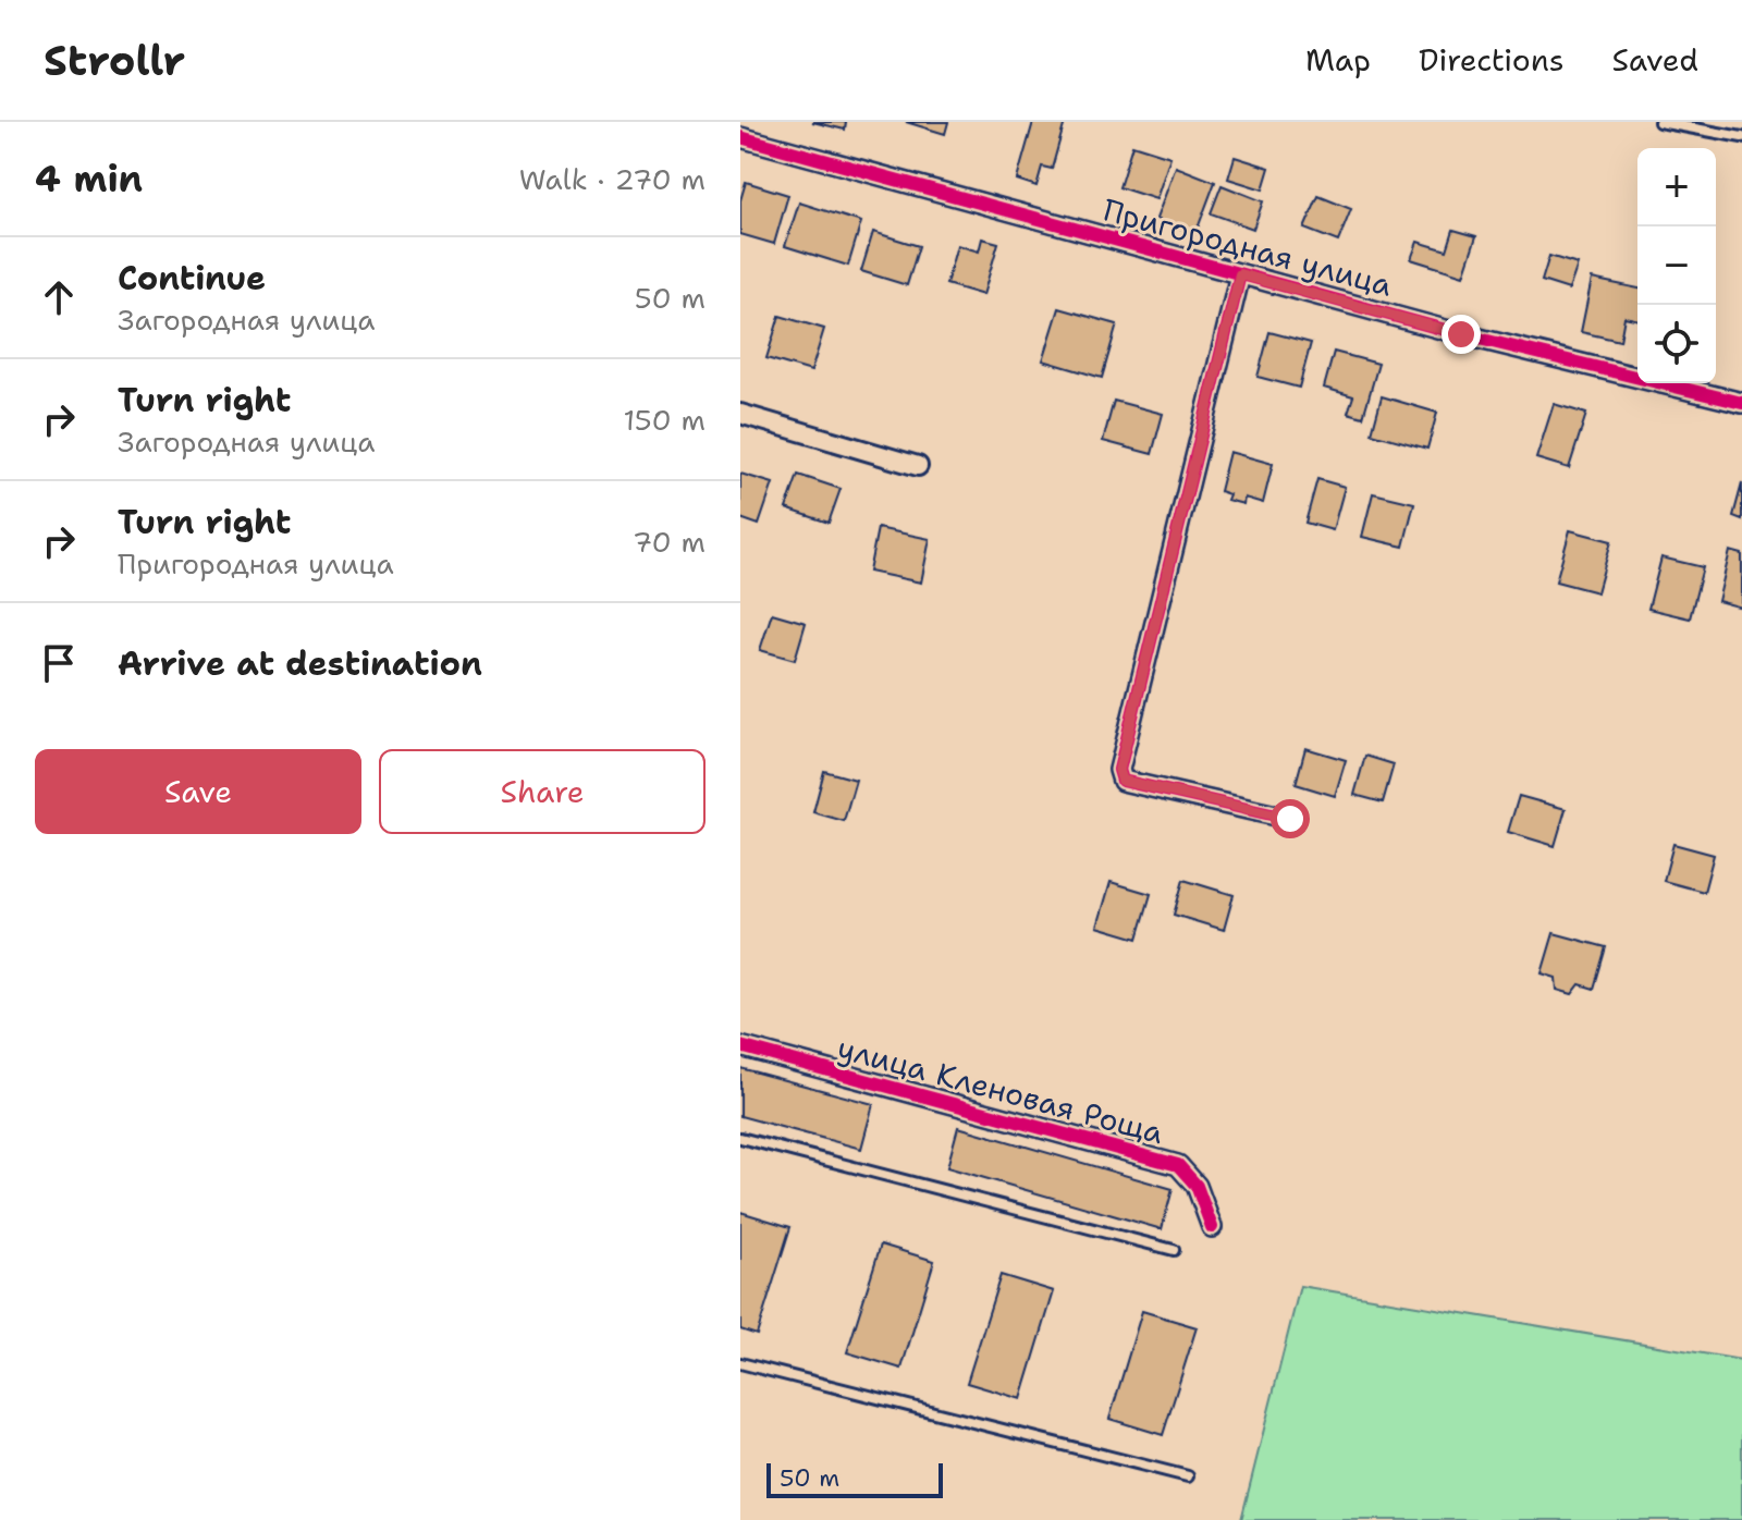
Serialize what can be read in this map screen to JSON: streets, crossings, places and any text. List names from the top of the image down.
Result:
{
  "streets": {
    "street": ["Пригородная улица", "улица Кленовая Роща"]
  },
  "scale_bar": "50 m",
  "page": {
    "header": "Strollr",
    "nav": ["Map", "Directions", "Saved"],
    "heading": ["4 min", "Walk · 270 m"],
    "map_buttons": ["+", "−"],
    "list": [
      ["Continue", "Загородная улица", "50 m"],
      ["Turn right", "Загородная улица", "150 m"],
      ["Turn right", "Пригородная улица", "70 m"],
      "Arrive at destination"
    ],
    "buttons": ["Save", "Share"],
    "scale": "50 m"
  }
}
